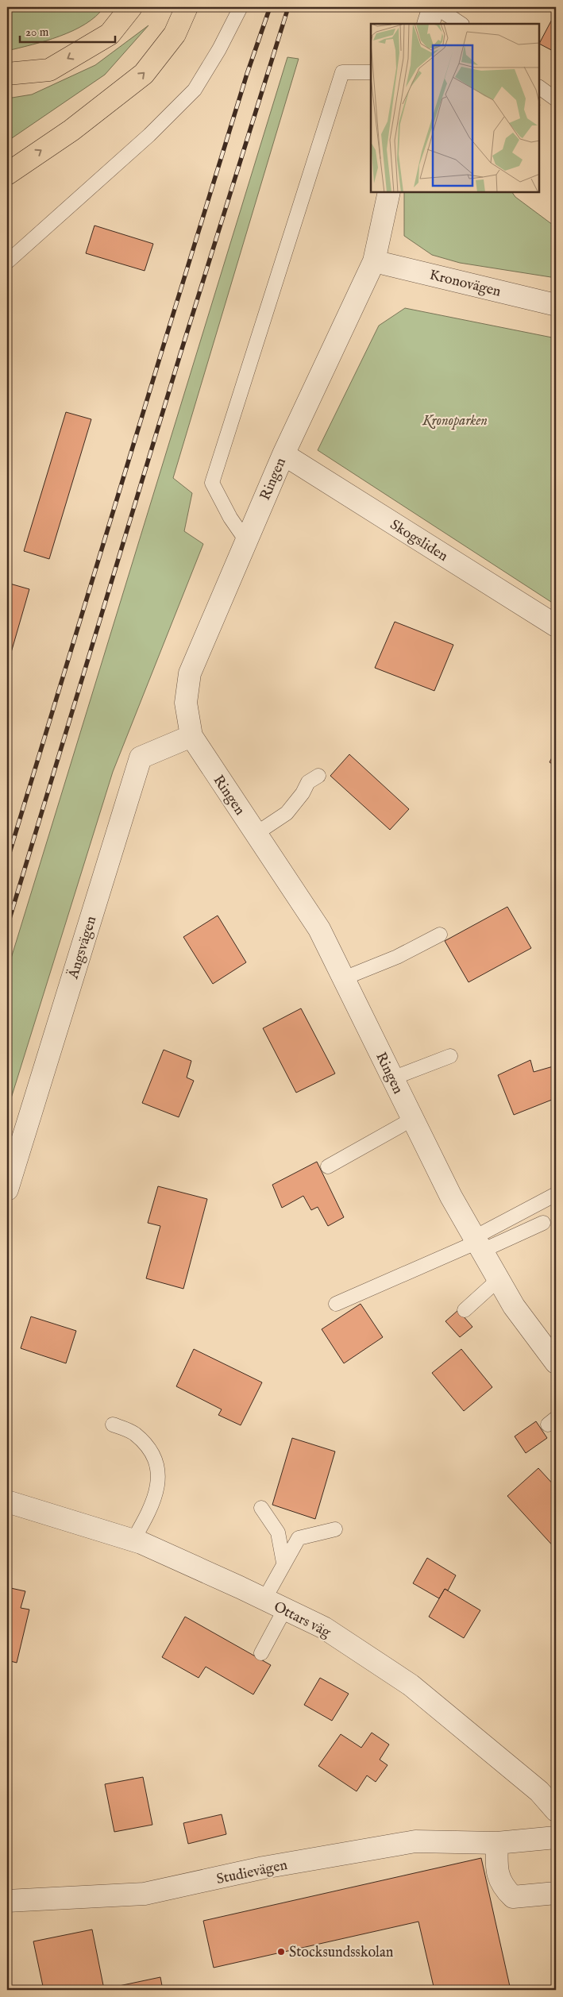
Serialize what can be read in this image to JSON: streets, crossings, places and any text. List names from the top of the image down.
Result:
{
  "streets": {
    "street": [
      "Kronovägen",
      "Ringen",
      "Skogsliden",
      "Ängsvägen",
      "Ottars väg",
      "Studievägen"
    ]
  },
  "crossings": [
    ["Kronovägen", "Ringen"],
    ["Ringen", "Skogsliden"],
    ["Ringen", "Ängsvägen"]
  ],
  "parks": ["Kronoparken"],
  "places": ["Stocksundsskolan"],
  "scale_bar": "20 m"
}
